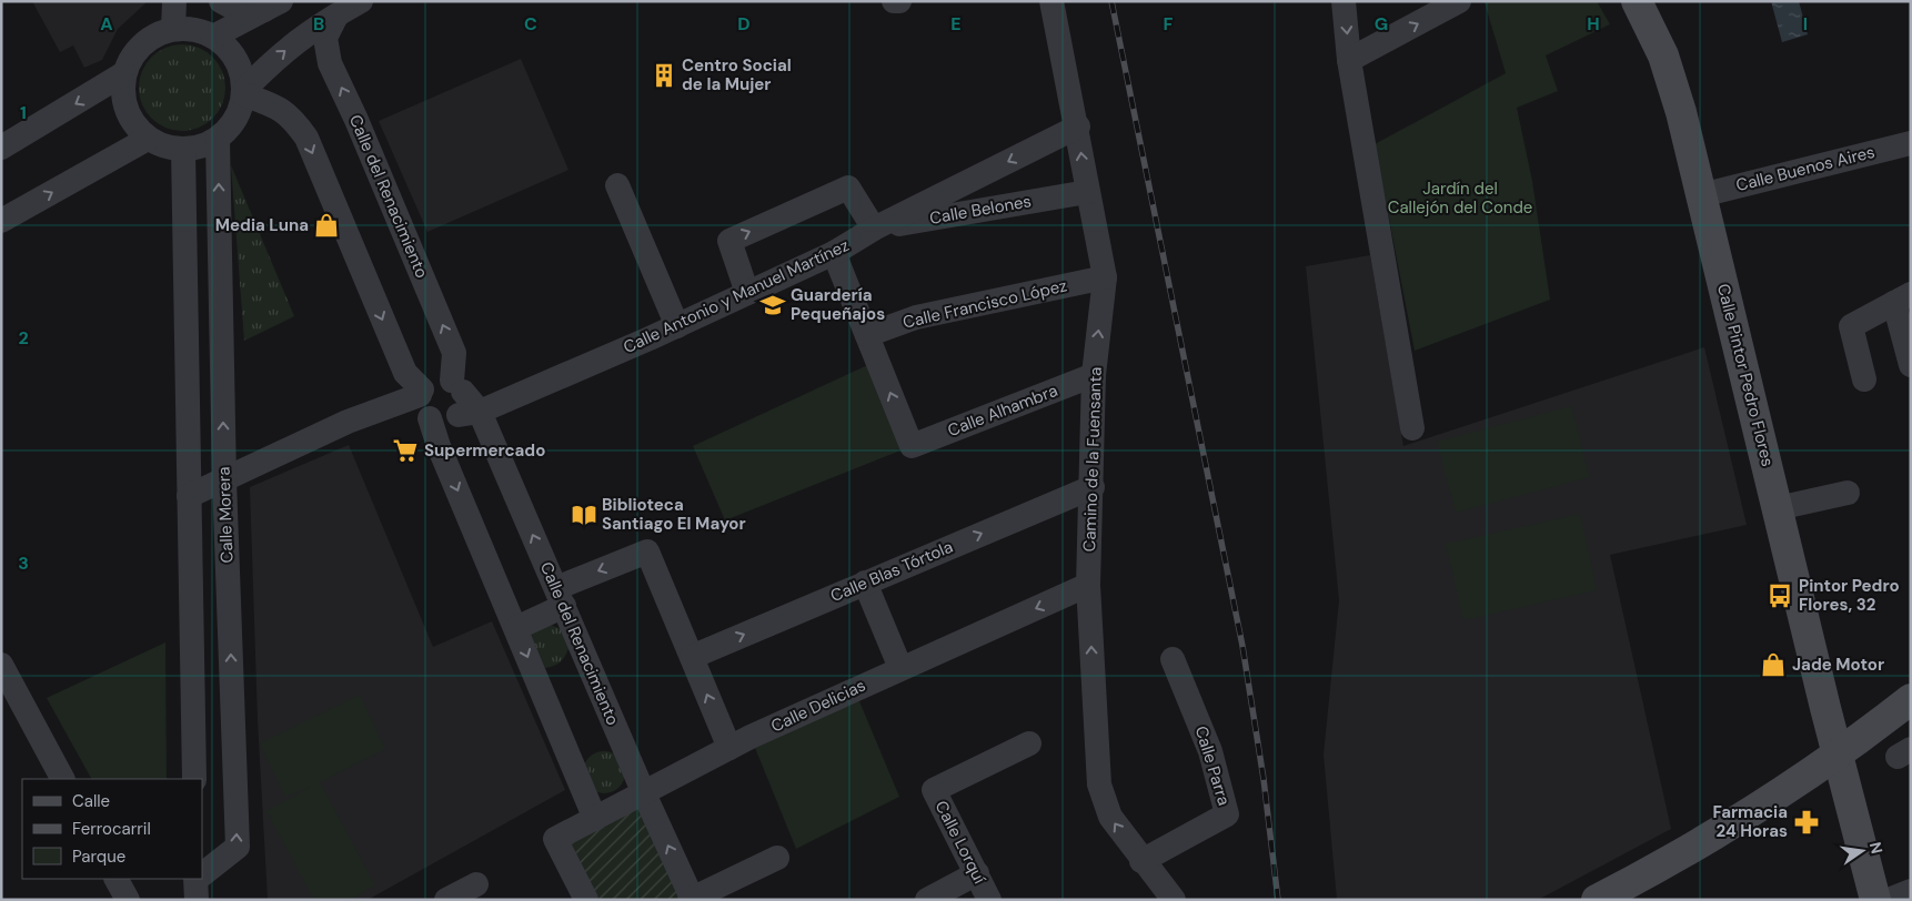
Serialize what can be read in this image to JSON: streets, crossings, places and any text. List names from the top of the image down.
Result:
{
  "streets": {
    "main road": ["Calle Pintor Pedro Flores"],
    "street": [
      "Calle Buenos Aires",
      "Calle del Renacimiento",
      "Calle Belones",
      "Calle Antonio y Manuel Martínez",
      "Calle Francisco López",
      "Calle Alhambra",
      "Camino de la Fuensanta",
      "Calle Morera",
      "Calle Blas Tórtola",
      "Calle Delicias",
      "Calle Parra",
      "Calle Lorquí"
    ]
  },
  "crossings": [
    ["Calle Buenos Aires", "Calle Pintor Pedro Flores"],
    ["Calle del Renacimiento", "Calle Antonio y Manuel Martínez"],
    ["Calle del Renacimiento", "Calle Delicias"],
    ["Calle Belones", "Calle Antonio y Manuel Martínez"],
    ["Calle Belones", "Camino de la Fuensanta"],
    ["Calle Antonio y Manuel Martínez", "Camino de la Fuensanta"],
    ["Calle Francisco López", "Calle Alhambra"],
    ["Calle Francisco López", "Camino de la Fuensanta"],
    ["Calle Alhambra", "Camino de la Fuensanta"],
    ["Camino de la Fuensanta", "Calle Blas Tórtola"],
    ["Camino de la Fuensanta", "Calle Delicias"],
    ["Camino de la Fuensanta", "Calle Parra"]
  ],
  "one_way": ["Camino de la Fuensanta", "Calle Blas Tórtola"],
  "parks": ["Jardín del Callejón del Conde"],
  "places": {
    "building": ["Centro Social de la Mujer"],
    "shop": ["Media Luna", "Jade Motor"],
    "school or university": ["Guardería Pequeñajos"],
    "supermarket": ["Supermercado"],
    "library": ["Biblioteca Santiago El Mayor"],
    "bus stop": ["Pintor Pedro Flores, 32"],
    "pharmacy": ["Farmacia 24 Horas"]
  },
  "legend": ["Calle", "Ferrocarril", "Parque"],
  "north": "right",
  "grid": {
    "columns": [
      "A",
      "B",
      "C",
      "D",
      "E",
      "F",
      "G",
      "H",
      "I"
    ],
    "rows": ["1", "2", "3"]
  }
}
